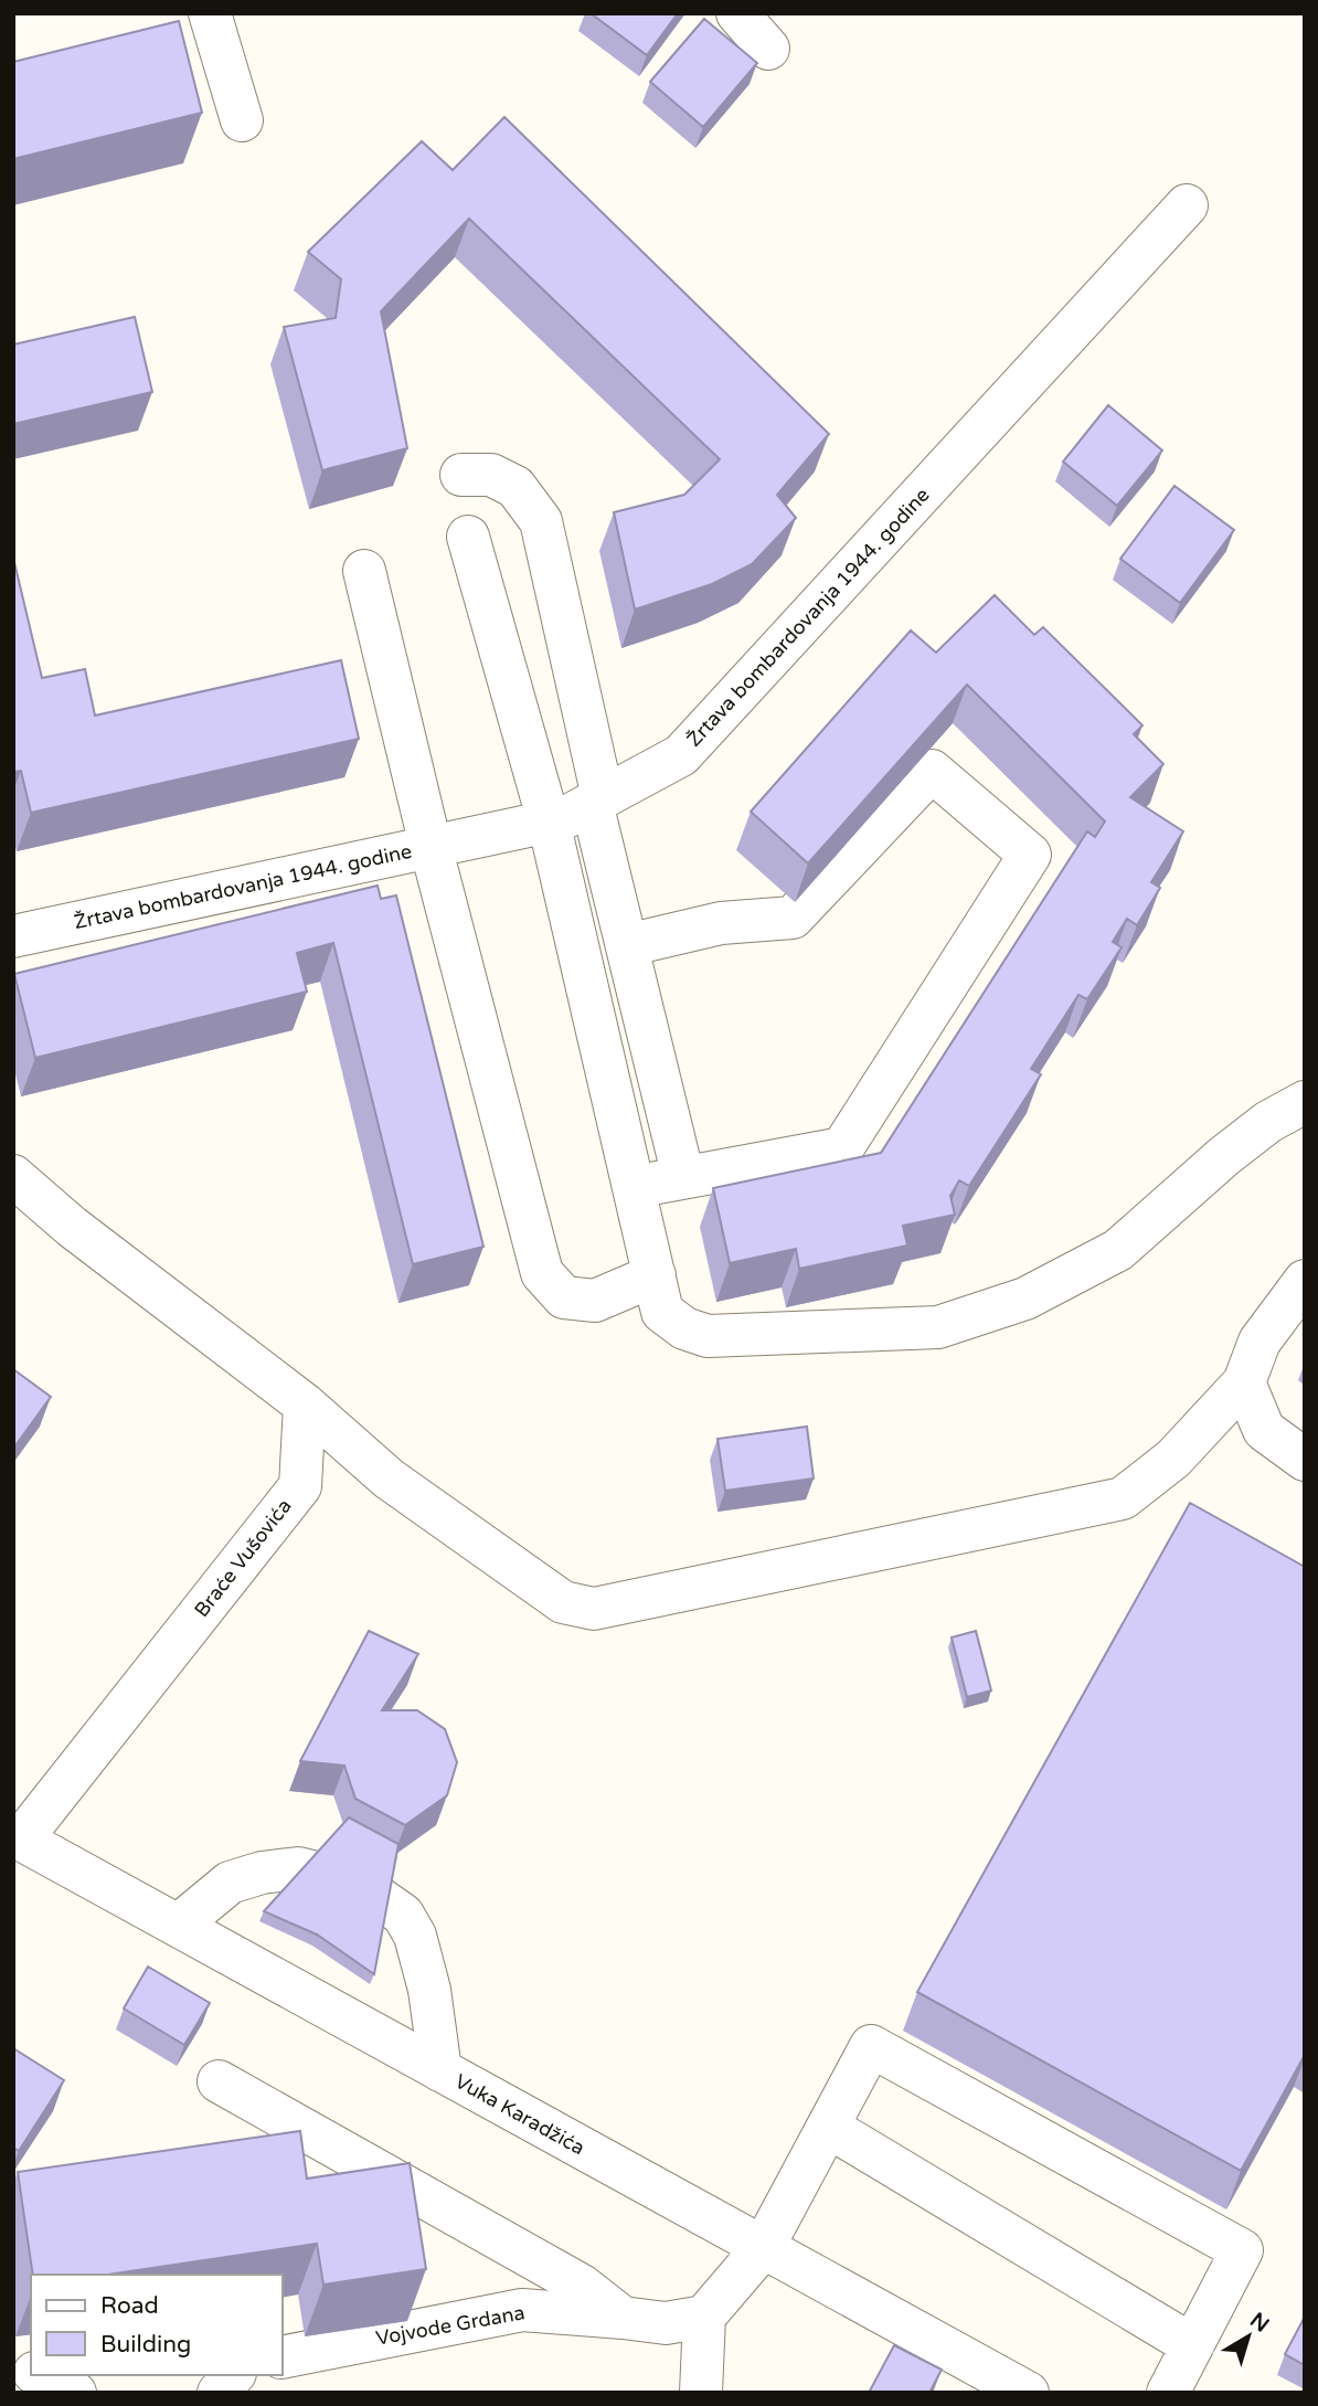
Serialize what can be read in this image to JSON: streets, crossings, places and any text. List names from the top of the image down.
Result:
{
  "streets": {
    "street": [
      "Žrtava bombardovanja 1944. godine",
      "Braće Vušovića",
      "Vuka Karadžića",
      "Vojvode Grdana"
    ]
  },
  "crossings": [
    ["Braće Vušovića", "Vuka Karadžića"]
  ],
  "legend": ["Road", "Building"],
  "north": "top right"
}
